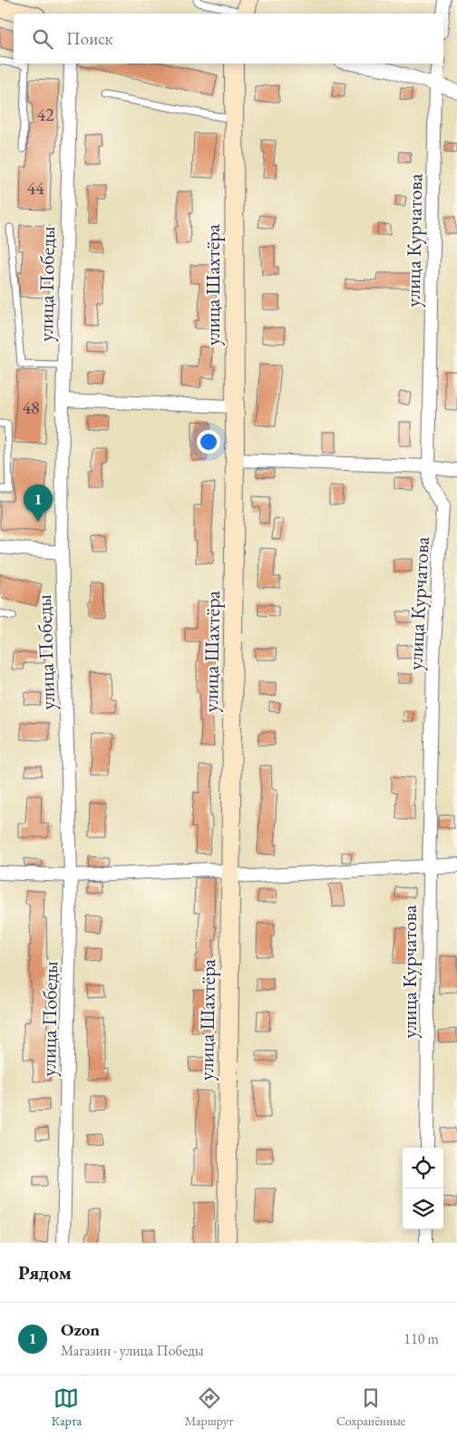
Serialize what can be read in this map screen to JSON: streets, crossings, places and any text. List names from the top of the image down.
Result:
{
  "streets": {
    "street": ["улица Курчатова", "улица Победы", "улица Шахтёра"]
  },
  "house_numbers": ["42", "44", "48"],
  "page": {
    "search": "Поиск",
    "pins": "1",
    "heading": "Рядом",
    "list": [
      {
        "mark": "1",
        "name": "Ozon",
        "note": "Магазин · улица Победы",
        "value": "110 m"
      }
    ],
    "nav": ["Карта", "Маршрут", "Сохранённые"]
  }
}
